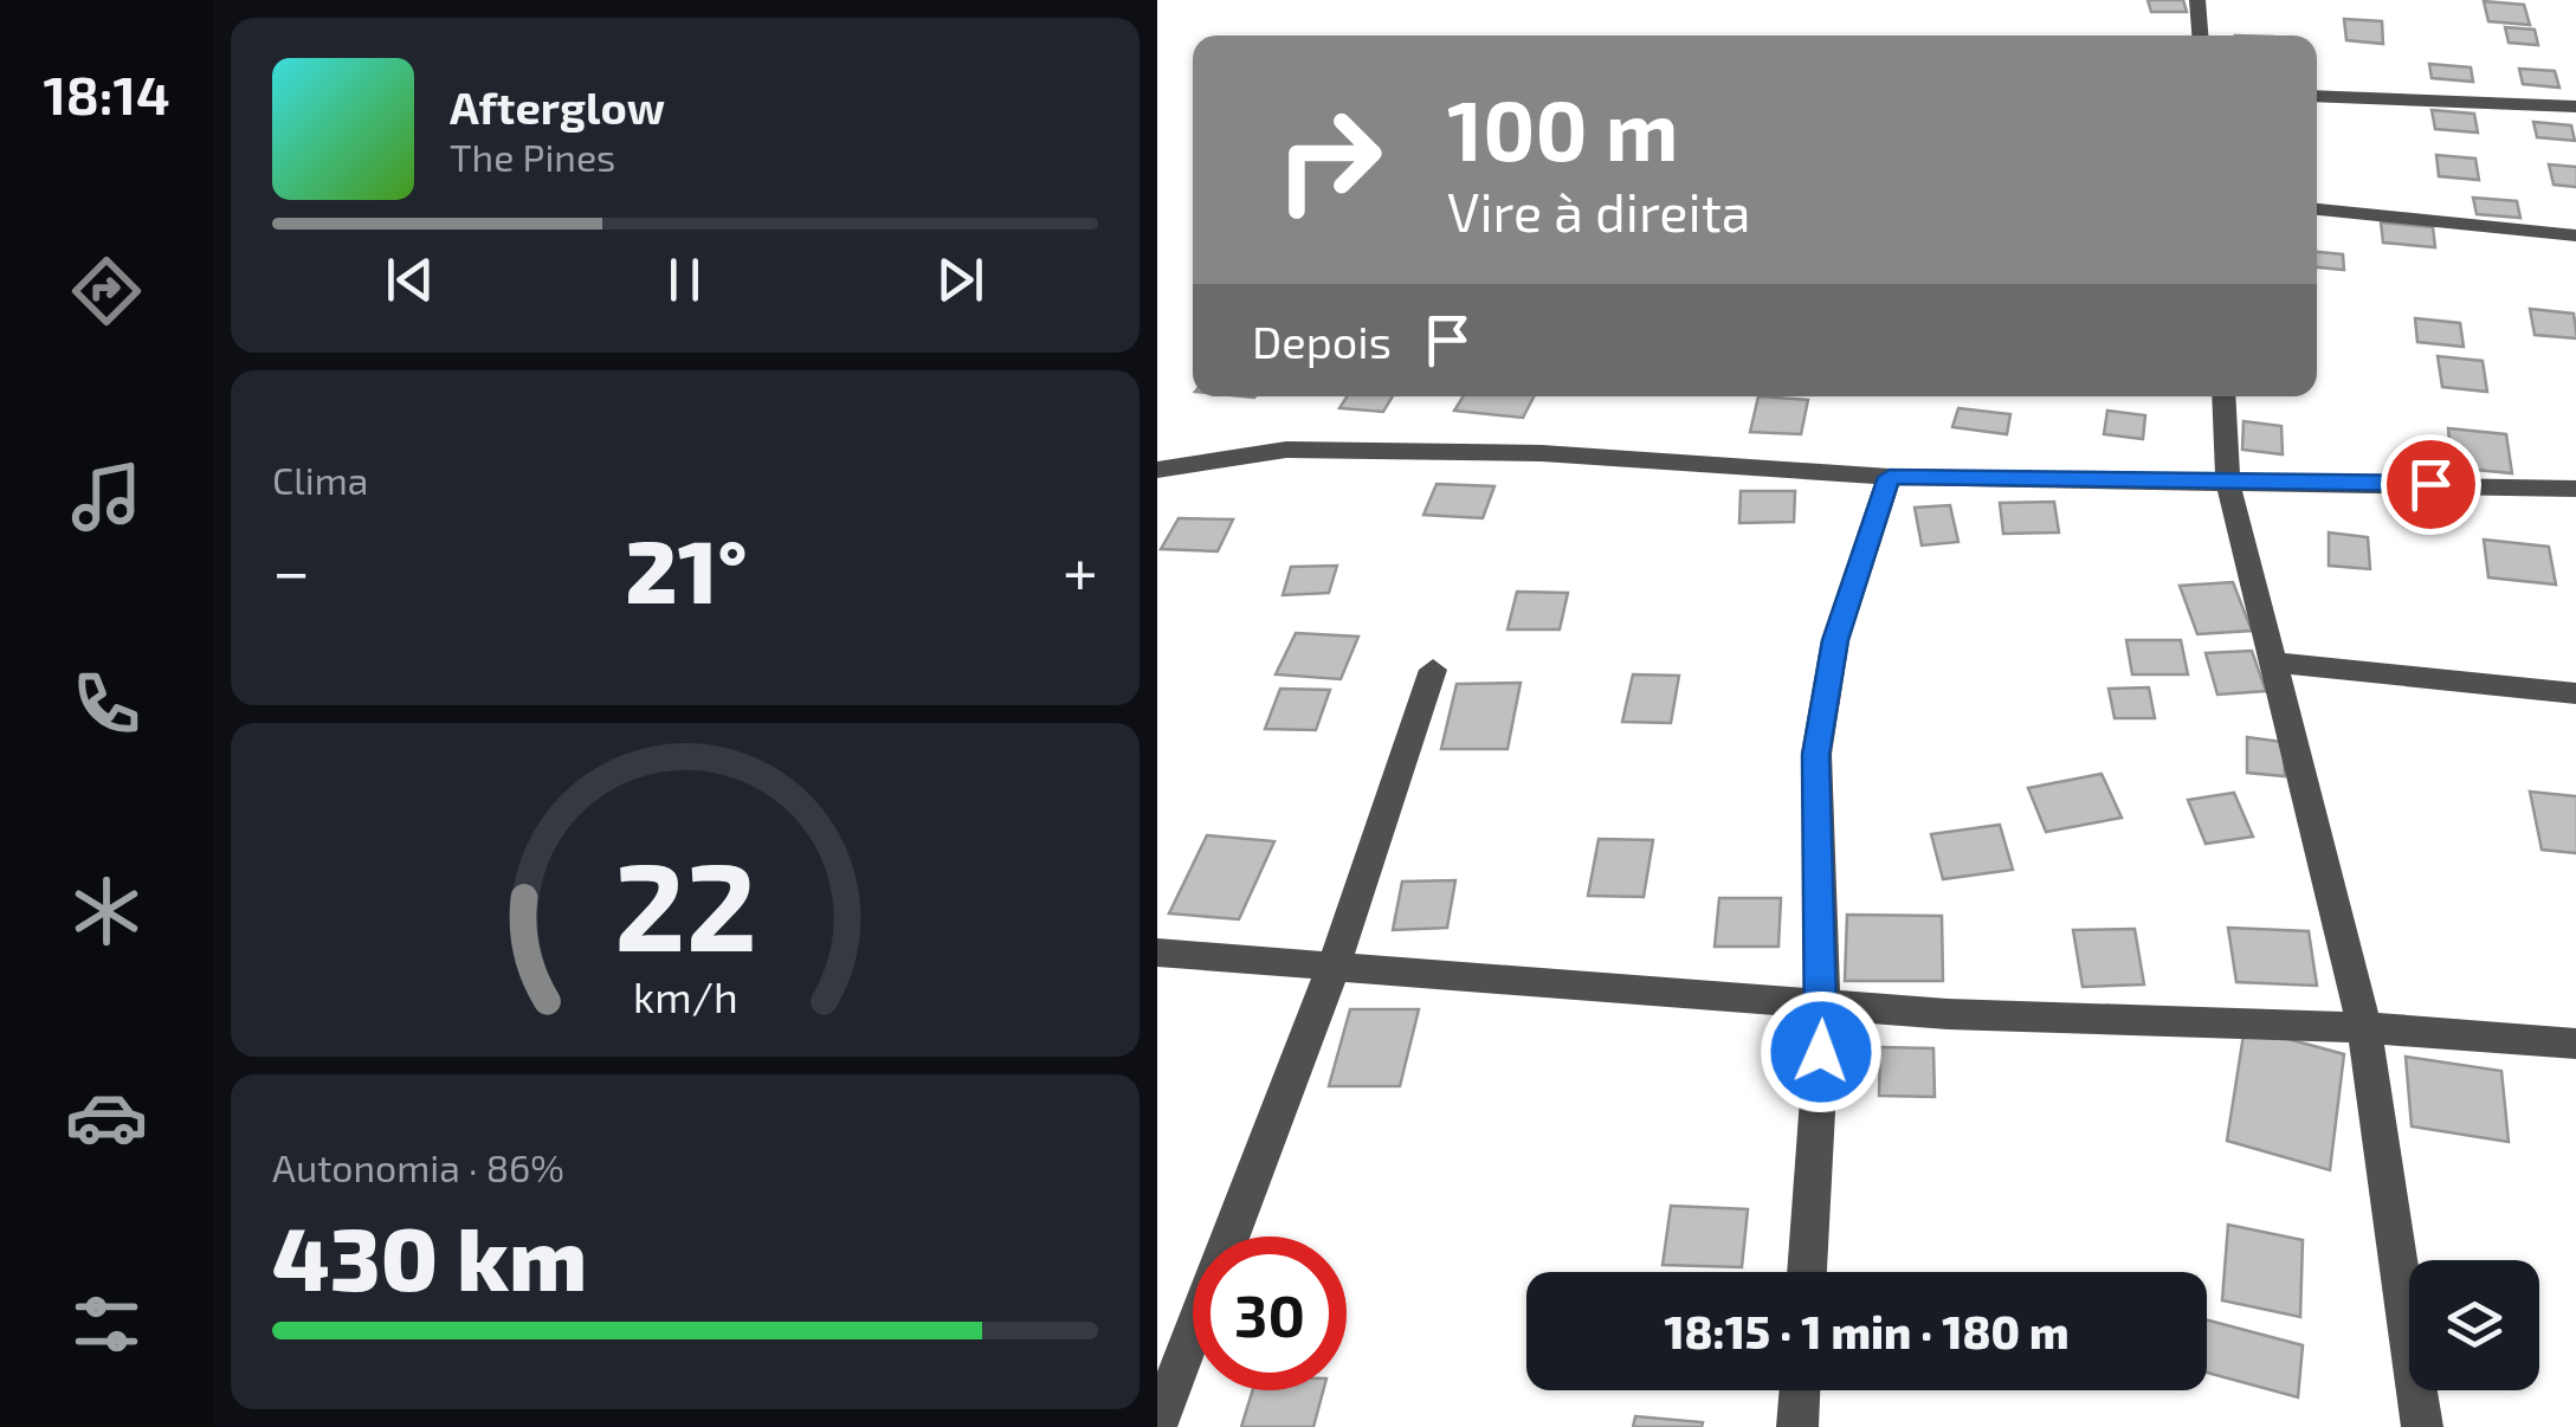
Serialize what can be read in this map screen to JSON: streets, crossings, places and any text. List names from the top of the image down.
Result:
{
  "page": {
    "tabs": "18:14",
    "turn": ["100 m", "Vire à direita"],
    "song": ["Afterglow", "The Pines"],
    "then": "Depois",
    "tile": [
      "Clima",
      ["Autonomia · 86%", "430 km"]
    ],
    "heat": ["−", "21°", "+"],
    "limit": "30",
    "trip": "18:15 · 1 min · 180 m",
    "gauge": ["22", "km/h"]
  }
}
